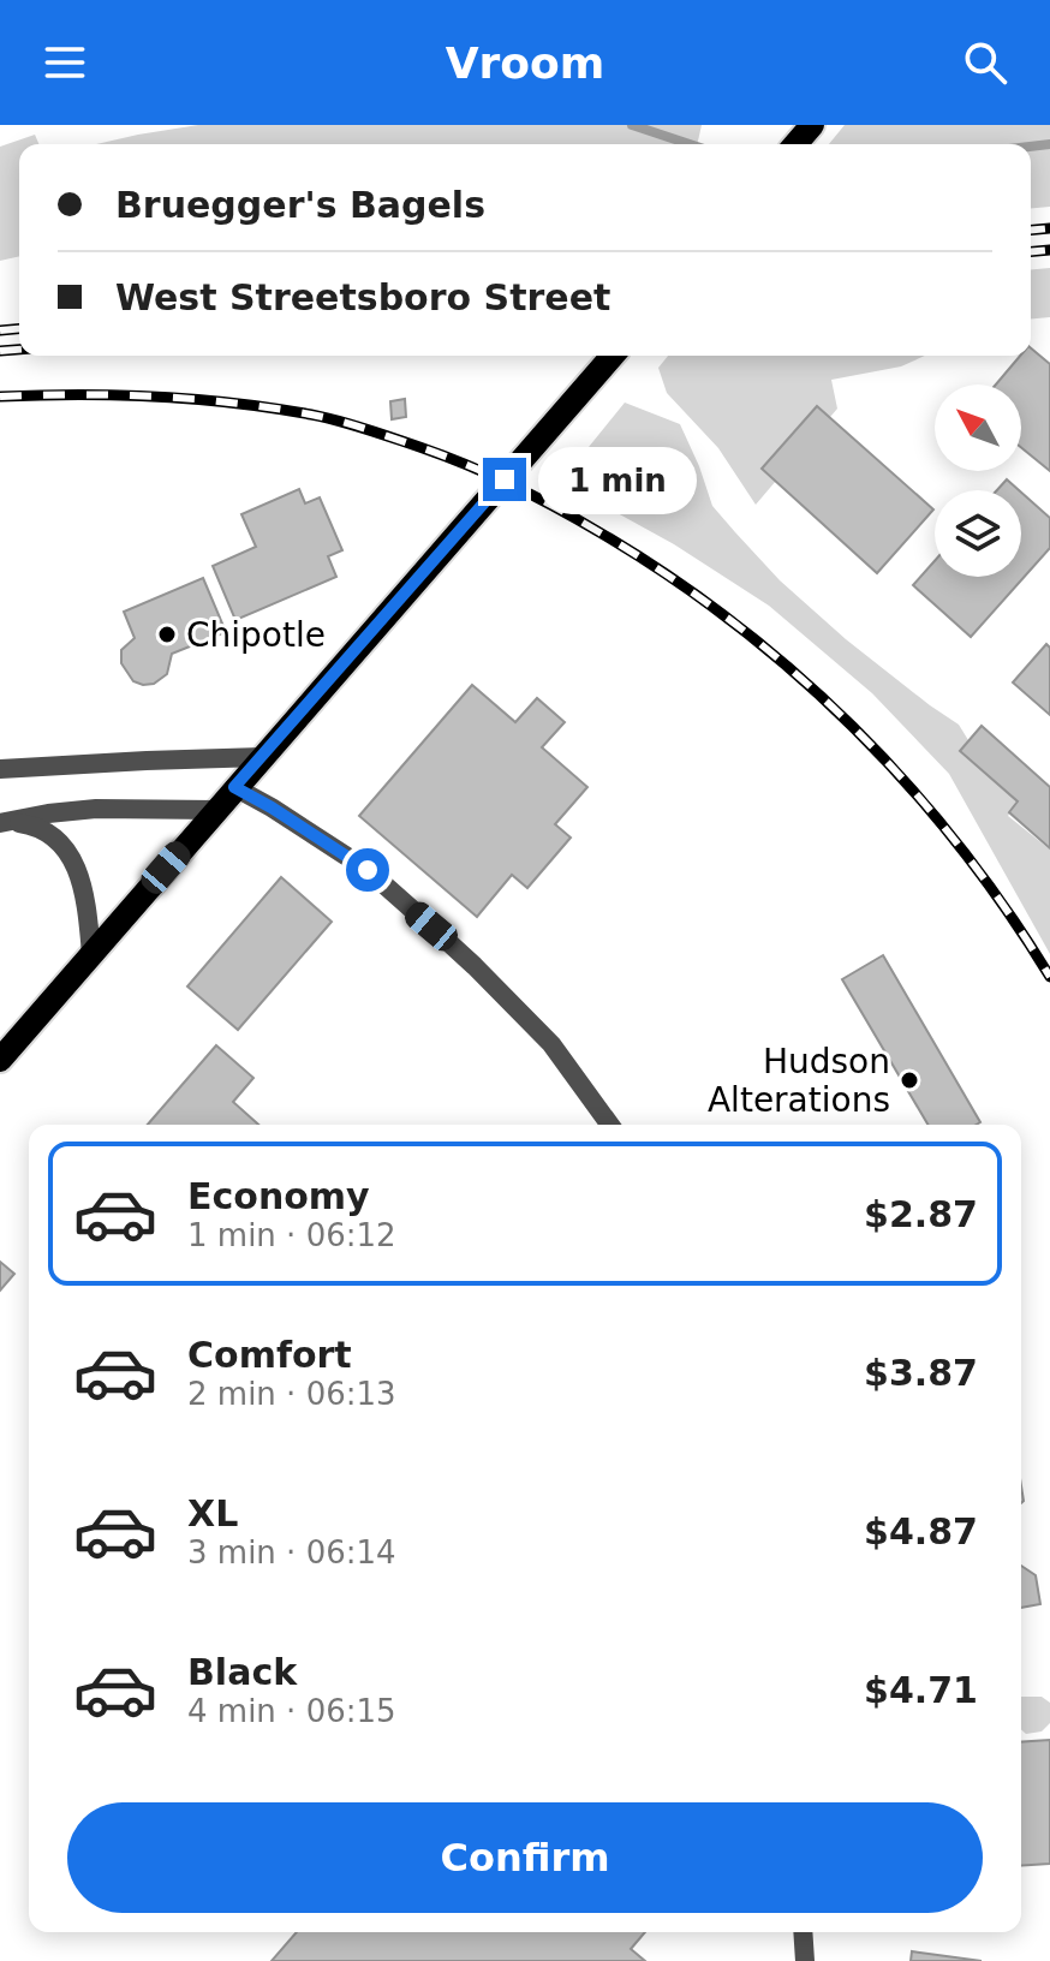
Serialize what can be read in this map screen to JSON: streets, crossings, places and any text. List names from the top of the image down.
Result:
{
  "places": ["Chipotle", "Hudson Alterations"],
  "north": "top left",
  "page": {
    "header": "Vroom",
    "banner": ["Bruegger's Bagels", "West Streetsboro Street"],
    "bubble": "1 min",
    "list": [
      {
        "name": "Economy",
        "note": "1 min · 06:12",
        "value": "$2.87"
      },
      {
        "name": "Comfort",
        "note": "2 min · 06:13",
        "value": "$3.87"
      },
      {
        "name": "XL",
        "note": "3 min · 06:14",
        "value": "$4.87"
      },
      {
        "name": "Black",
        "note": "4 min · 06:15",
        "value": "$4.71"
      }
    ],
    "buttons": "Confirm"
  }
}
